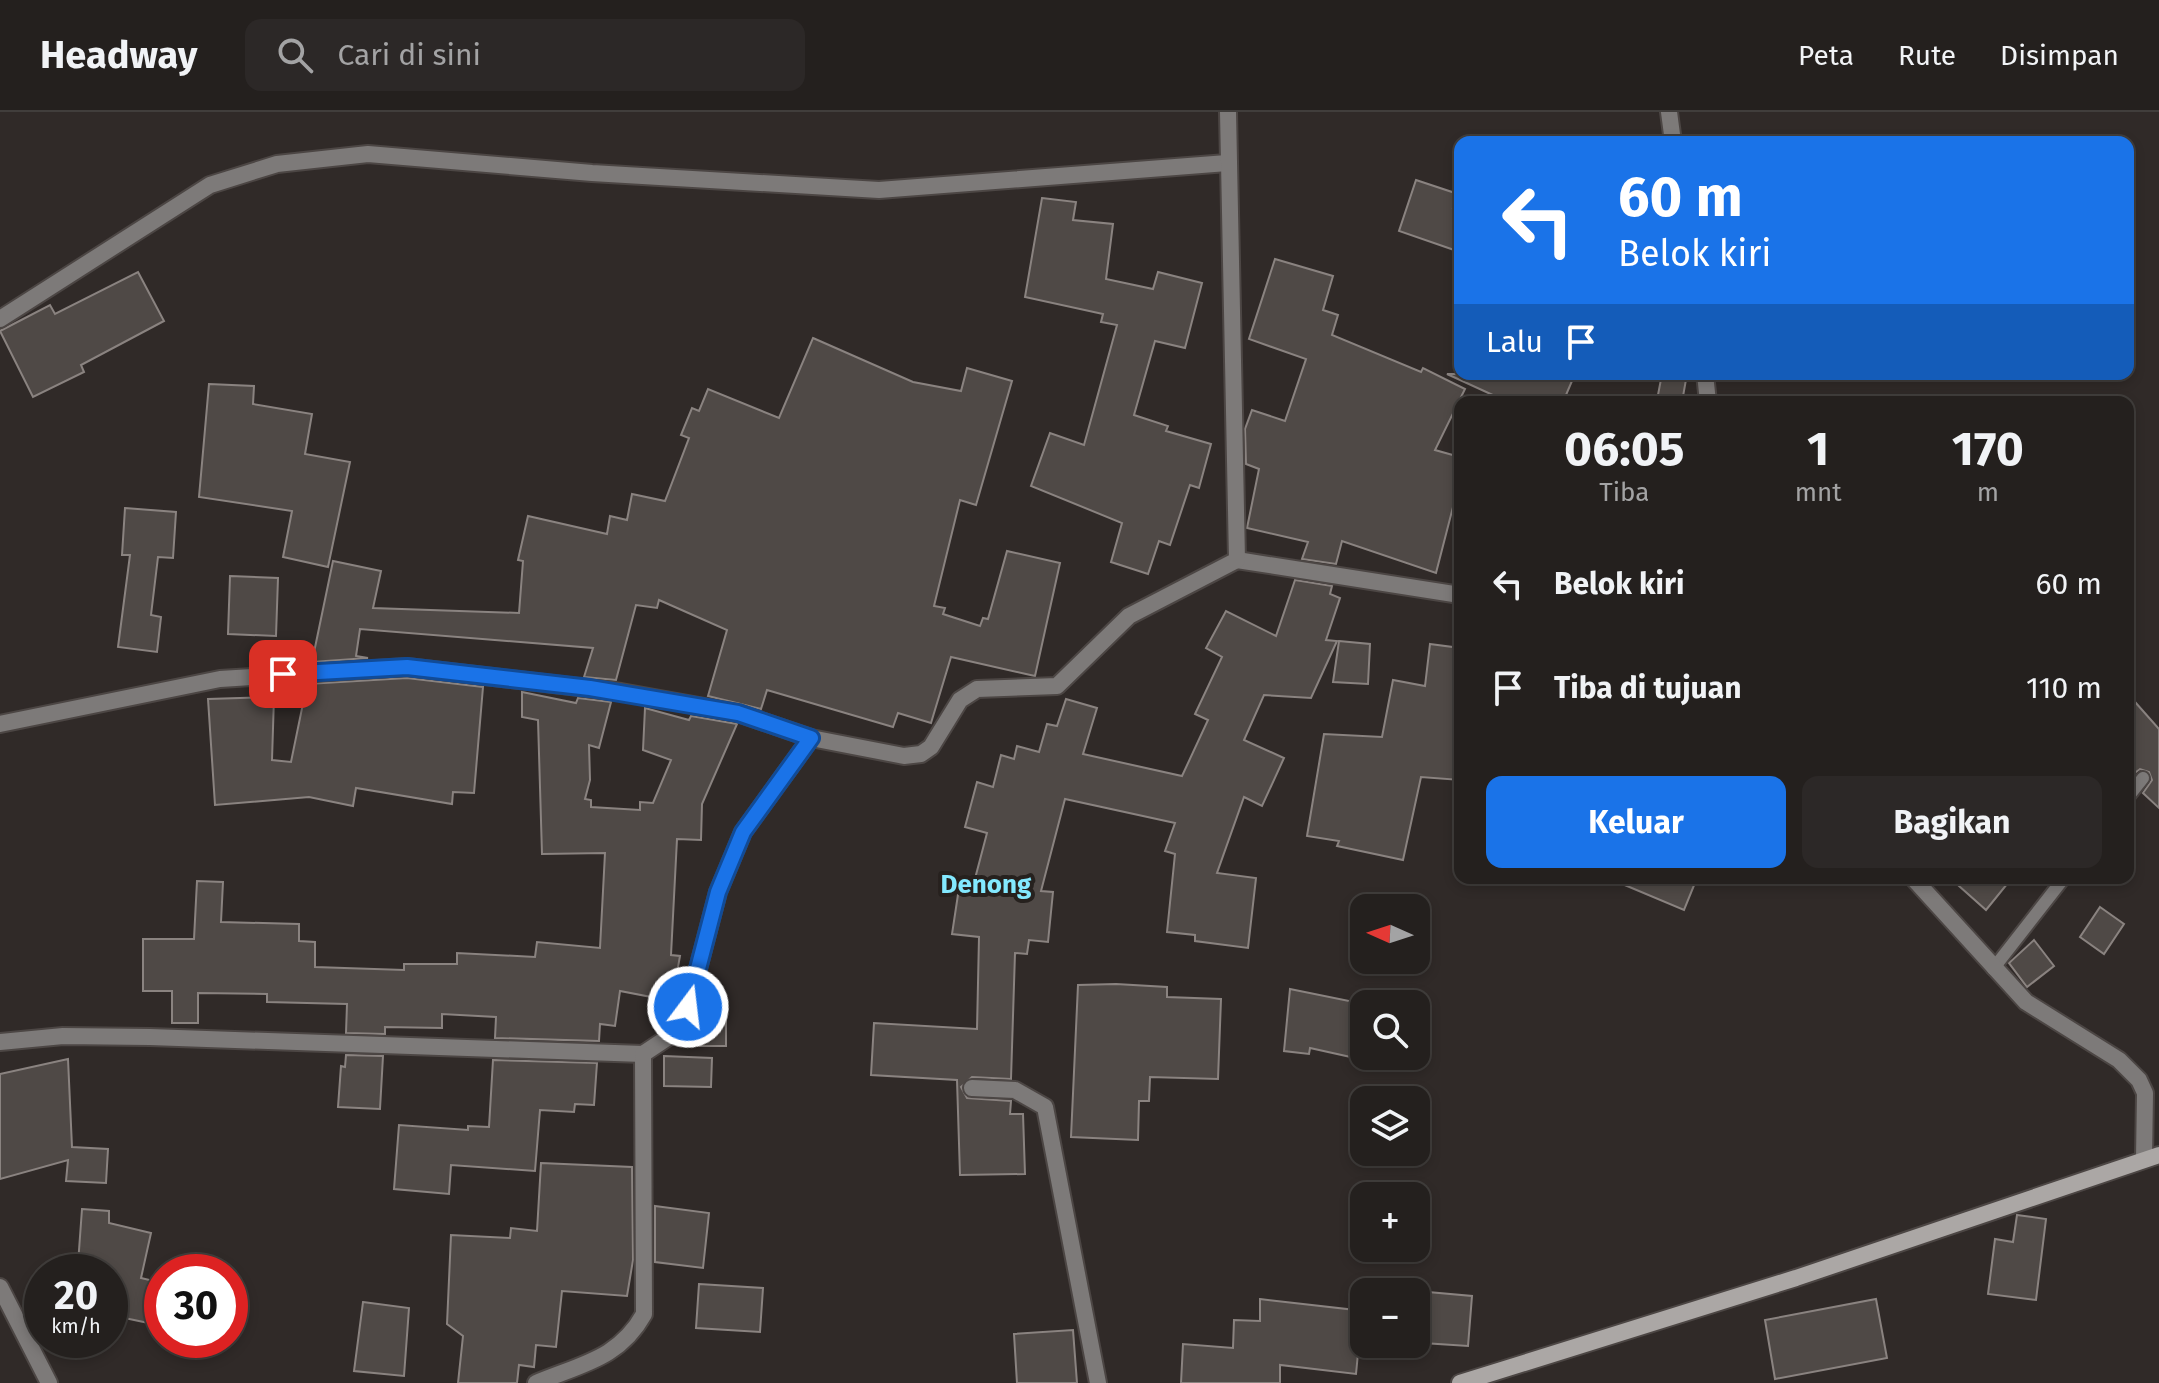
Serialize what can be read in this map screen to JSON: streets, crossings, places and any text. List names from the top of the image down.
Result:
{
  "districts": ["Denong"],
  "north": "left",
  "page": {
    "header": "Headway",
    "search": "Cari di sini",
    "nav": ["Peta", "Rute", "Disimpan"],
    "turn": ["60 m", "Belok kiri"],
    "then": "Lalu",
    "eta": [
      "06:05",
      "Tiba",
      "1",
      "mnt",
      "170",
      "m"
    ],
    "list": [
      {
        "name": "Belok kiri",
        "value": "60 m"
      },
      {
        "name": "Tiba di tujuan",
        "value": "110 m"
      }
    ],
    "buttons": ["Keluar", "Bagikan"],
    "map_buttons": ["+", "−"],
    "speed": "20 km/h",
    "limit": "30"
  }
}
